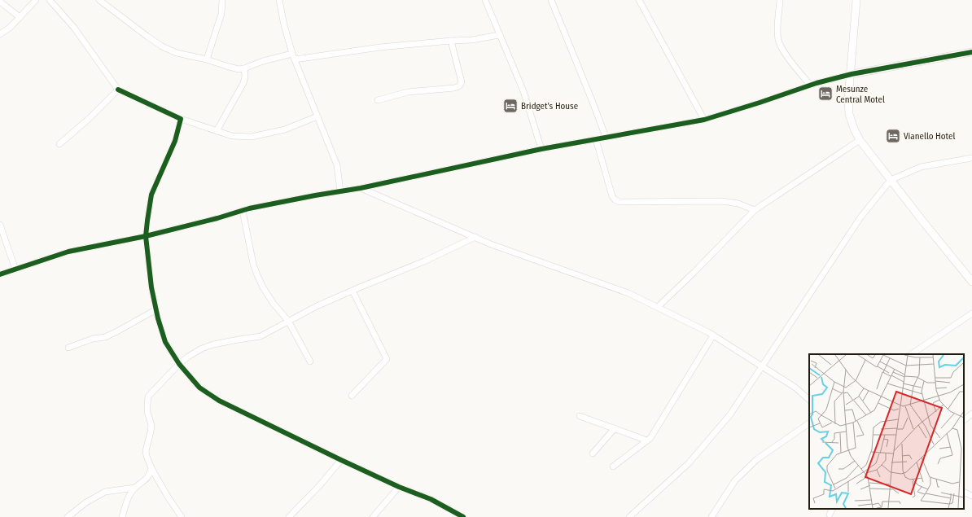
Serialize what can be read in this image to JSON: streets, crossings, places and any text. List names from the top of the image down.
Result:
{
  "places": {
    "hotel": ["Mesunze Central Motel", "Bridget’s House", "Vianello Hotel"]
  }
}
